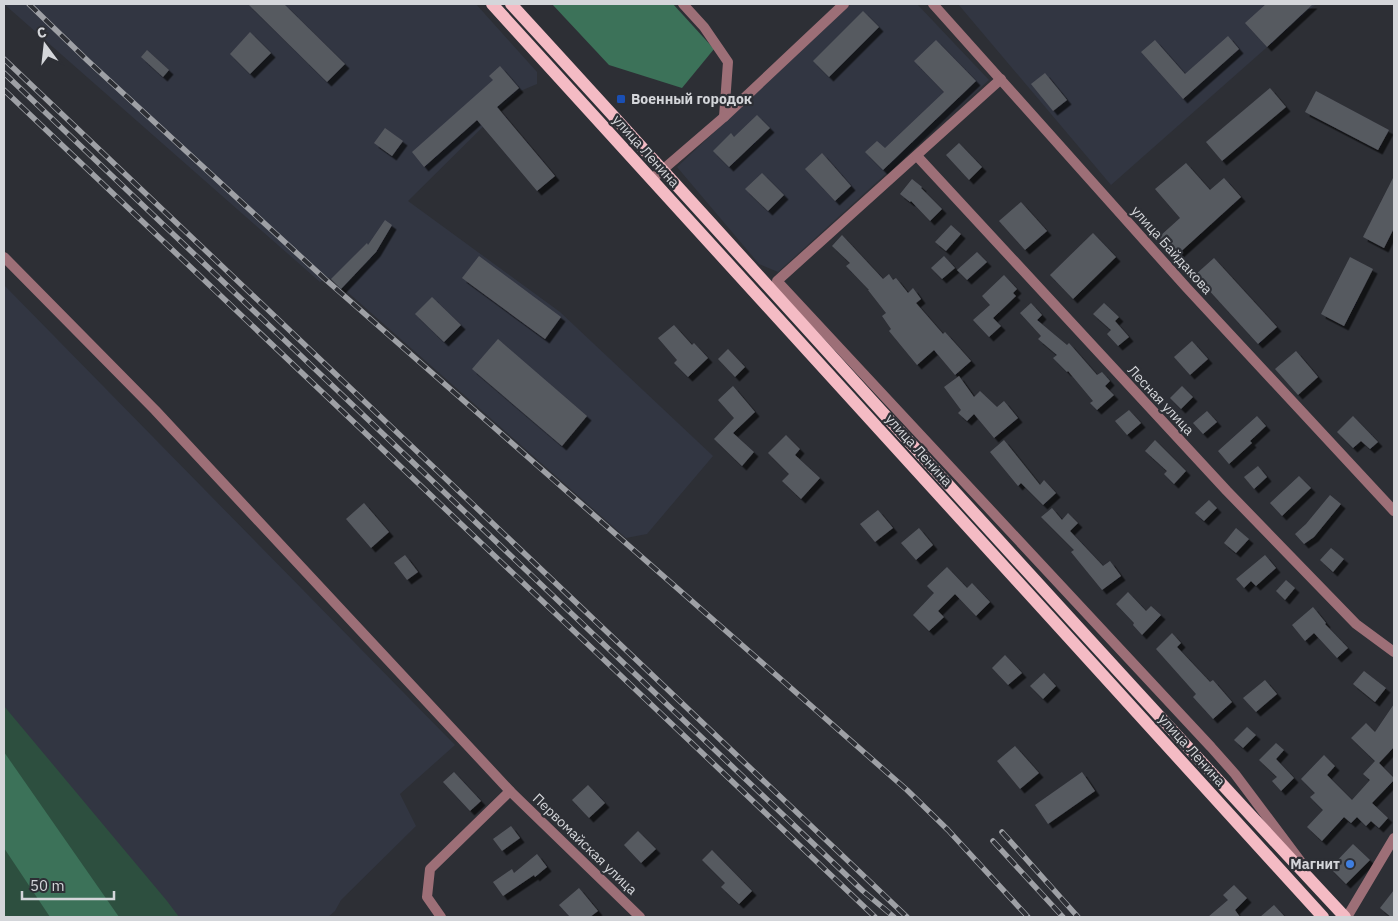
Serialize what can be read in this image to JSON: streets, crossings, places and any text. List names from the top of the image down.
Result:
{
  "streets": {
    "main road": ["улица Ленина"],
    "street": ["улица Байдакова", "Лесная улица", "Первомайская улица"]
  },
  "crossings": [
    ["улица Ленина", "Лесная улица"]
  ],
  "places": {
    "transit": ["Военный городок"],
    "other": ["Магнит"]
  },
  "scale_bar": "50 m",
  "north": "top"
}
